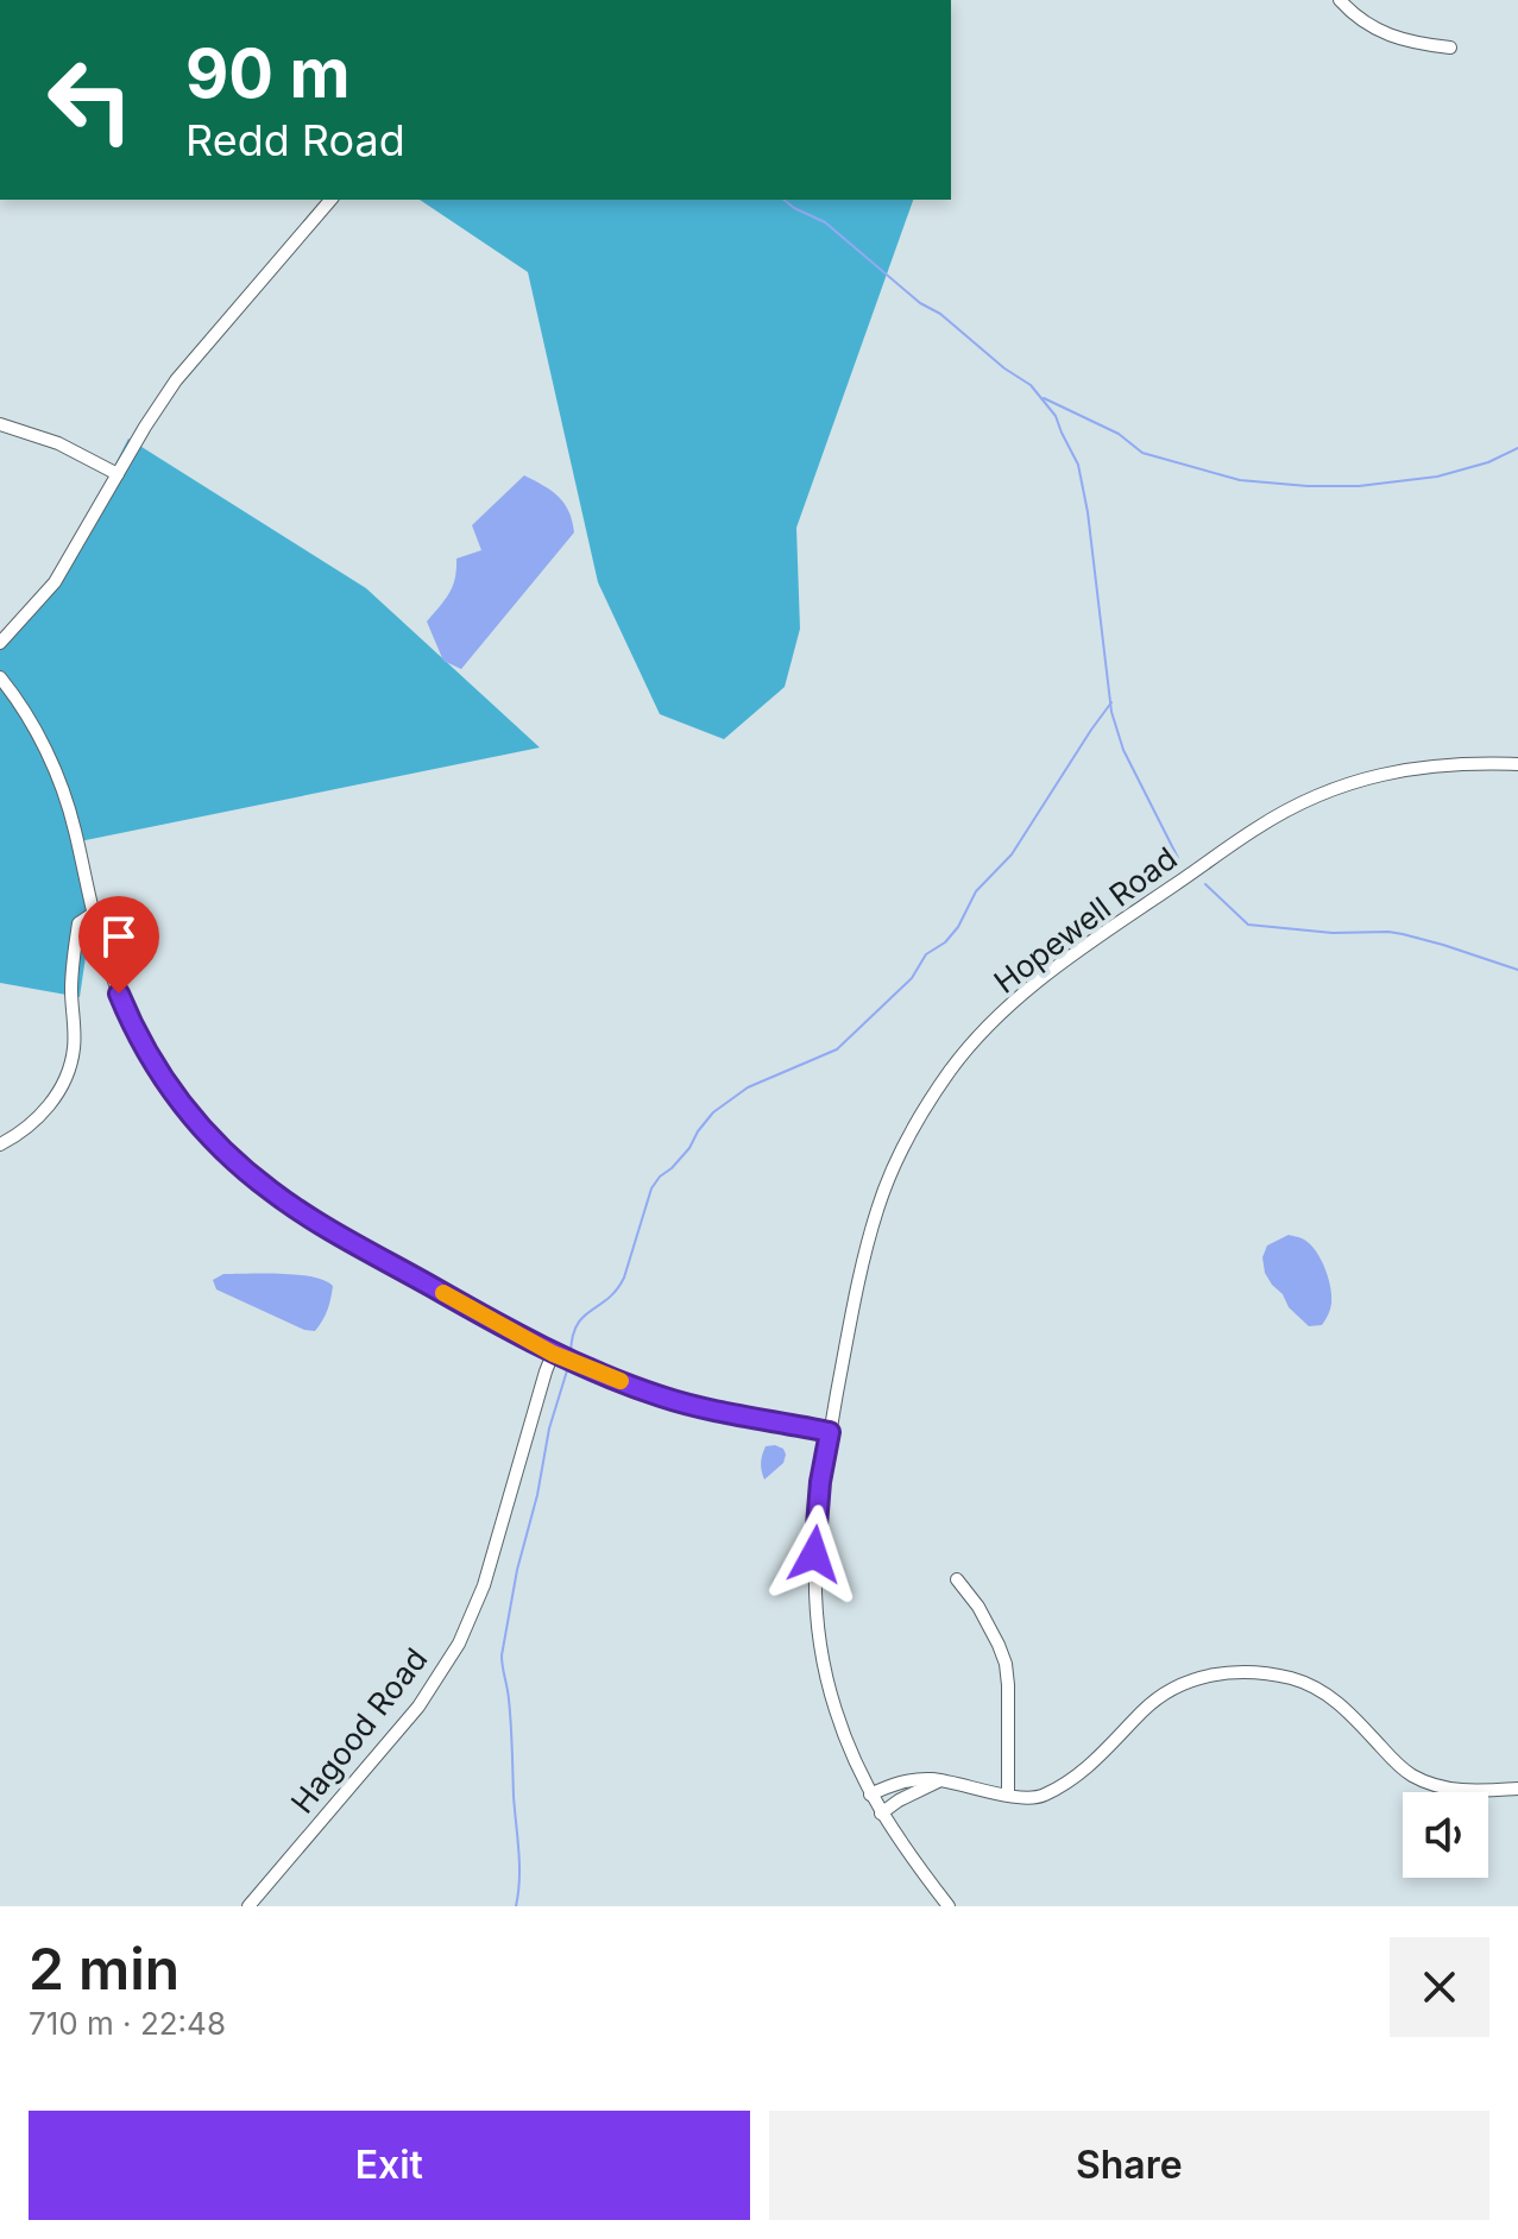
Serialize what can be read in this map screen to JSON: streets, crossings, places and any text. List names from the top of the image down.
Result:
{
  "streets": {
    "street": ["Hopewell Road", "Hagood Road"]
  },
  "page": {
    "turn": ["90 m", "Redd Road"],
    "heading": ["2 min", "710 m · 22:48"],
    "buttons": ["Exit", "Share"]
  }
}
